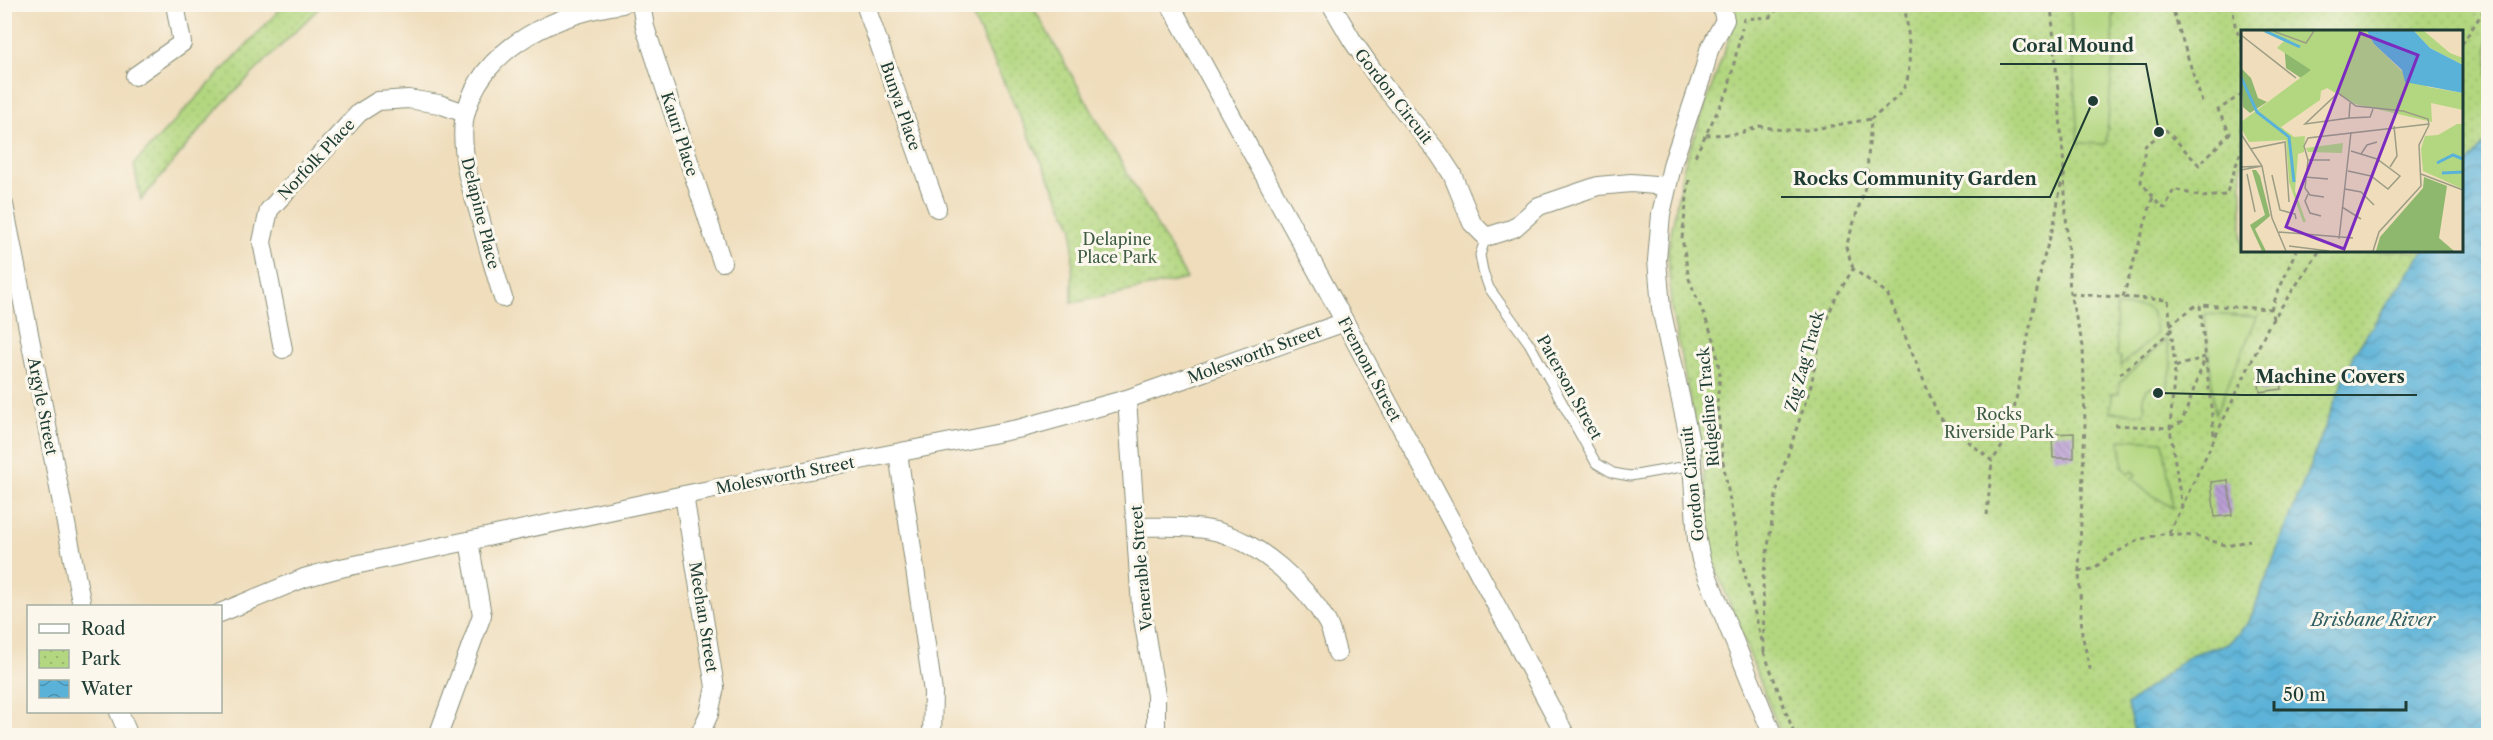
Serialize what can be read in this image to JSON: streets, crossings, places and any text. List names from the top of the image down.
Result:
{
  "streets": {
    "street": [
      "Gordon Circuit",
      "Bunya Place",
      "Kauri Place",
      "Norfolk Place",
      "Delapine Place",
      "Molesworth Street",
      "Fremont Street",
      "Argyle Street",
      "Venerable Street",
      "Meehan Street"
    ],
    "lane": ["Paterson Street"],
    "path": ["Zig Zag Track", "Ridgeline Track"]
  },
  "crossings": [
    ["Gordon Circuit", "Paterson Street"],
    ["Norfolk Place", "Delapine Place"],
    ["Molesworth Street", "Fremont Street"],
    ["Molesworth Street", "Venerable Street"],
    ["Molesworth Street", "Meehan Street"],
    ["Zig Zag Track", "Ridgeline Track"]
  ],
  "water": ["Brisbane River"],
  "parks": ["Delapine Place Park", "Rocks Riverside Park"],
  "places": ["Rocks Community Garden", "Coral Mound", "Machine Covers"],
  "legend": ["Road", "Park", "Water"],
  "scale_bar": "50 m"
}
